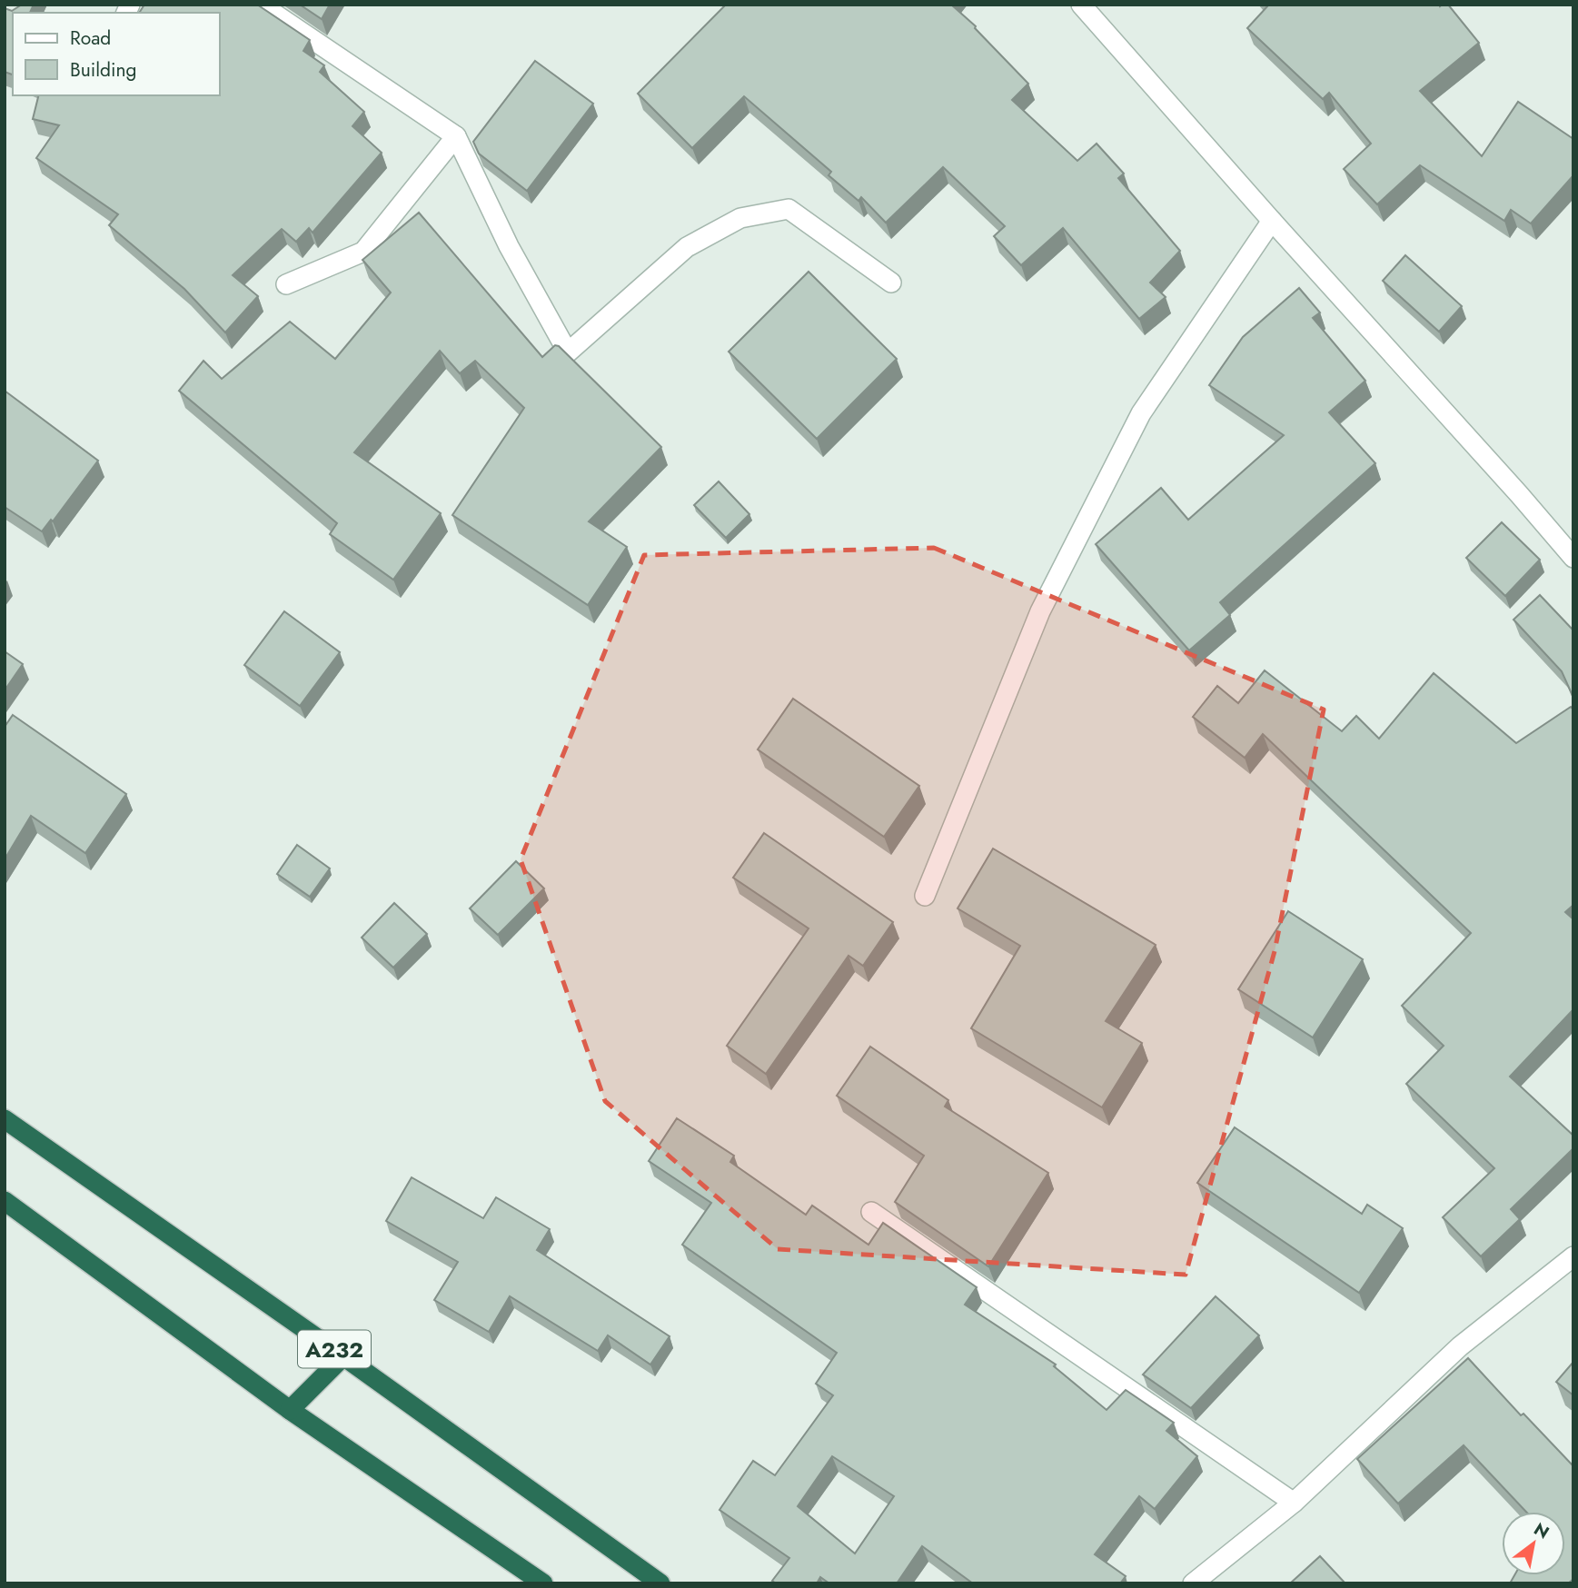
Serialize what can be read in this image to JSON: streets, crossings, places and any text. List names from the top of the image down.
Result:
{
  "streets": {
    "highway": ["A232"]
  },
  "legend": ["Road", "Building"],
  "north": "top right"
}
